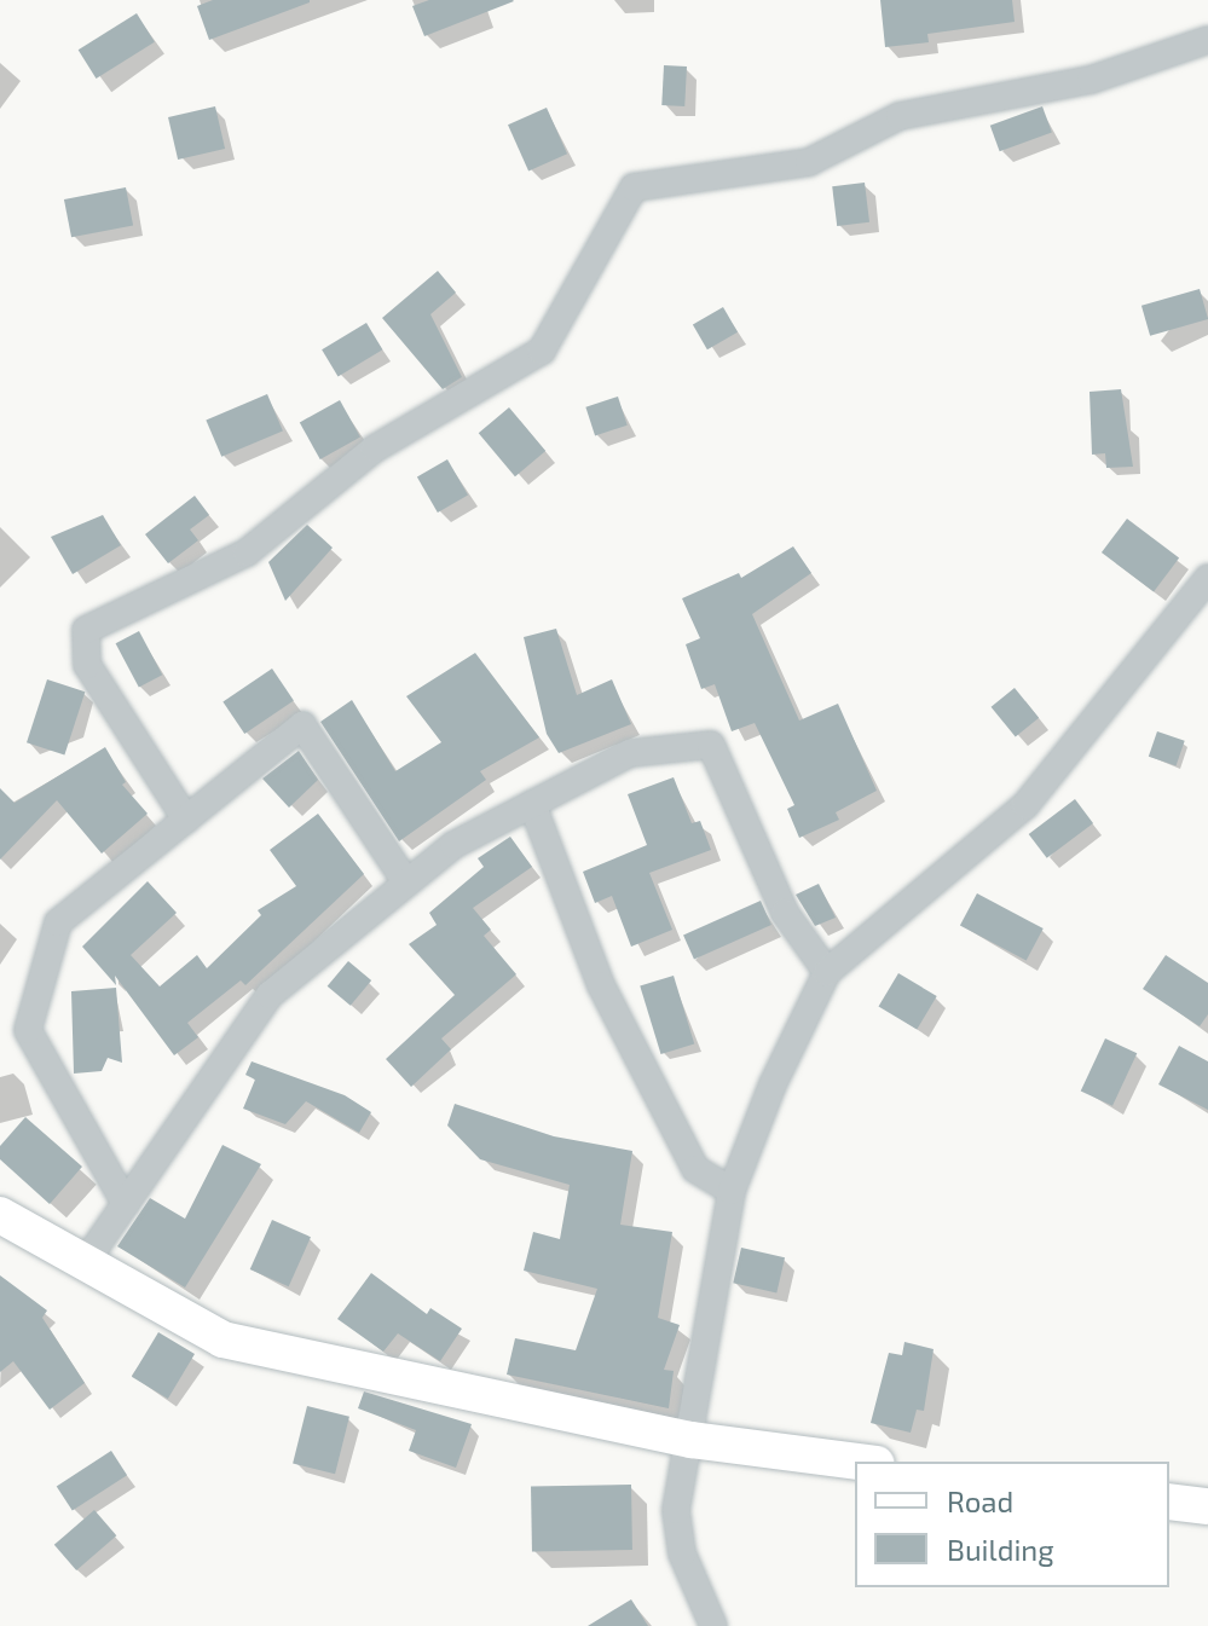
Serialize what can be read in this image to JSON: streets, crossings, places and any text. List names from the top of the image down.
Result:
{
  "legend": ["Road", "Building"]
}
